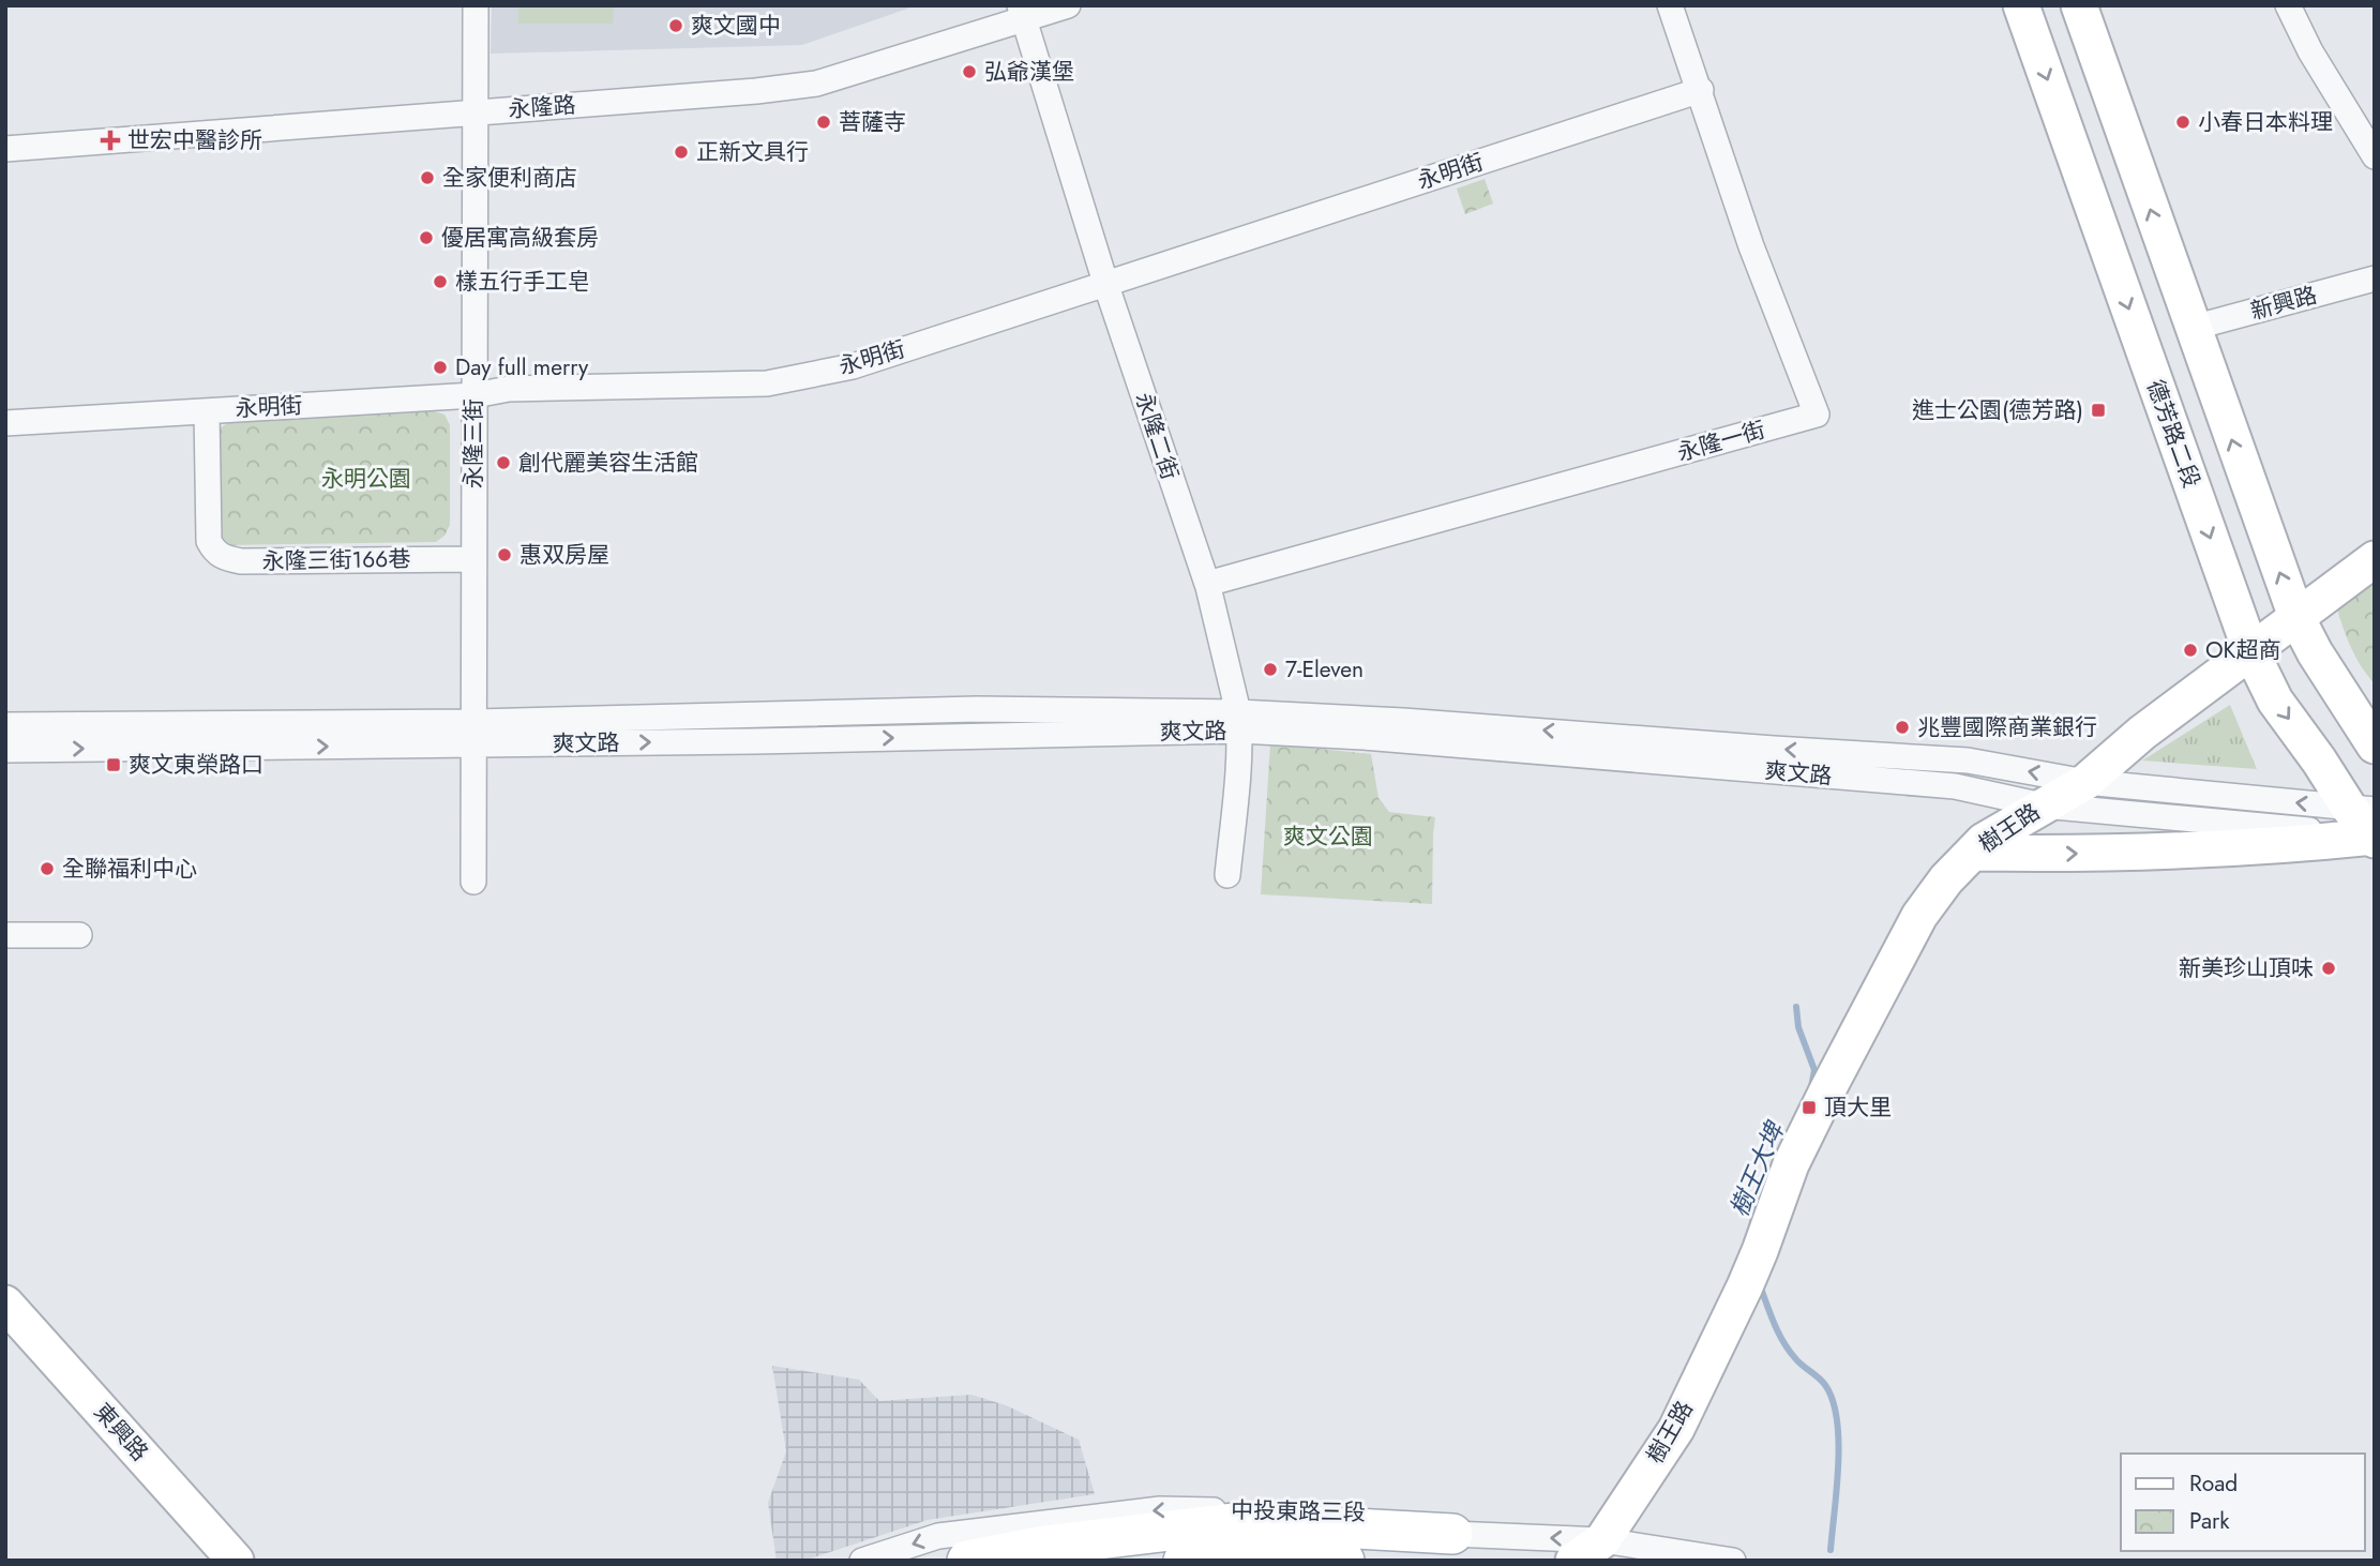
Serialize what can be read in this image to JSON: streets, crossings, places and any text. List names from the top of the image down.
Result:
{
  "streets": {
    "street": [
      "永隆路",
      "永明街",
      "新興路",
      "德芳路二段",
      "永隆二街",
      "永隆一街",
      "永隆三街",
      "永隆三街166巷",
      "爽文路",
      "樹王路",
      "東興路",
      "中投東路三段"
    ]
  },
  "crossings": [
    ["永隆路", "永隆二街"],
    ["永隆路", "永隆三街"],
    ["永明街", "永隆二街"],
    ["永明街", "永隆一街"],
    ["永明街", "永隆三街"],
    ["永明街", "永隆三街166巷"],
    ["德芳路二段", "爽文路"],
    ["德芳路二段", "樹王路"],
    ["永隆二街", "永隆一街"],
    ["永隆二街", "爽文路"],
    ["永隆三街", "永隆三街166巷"],
    ["永隆三街", "爽文路"],
    ["爽文路", "樹王路"],
    ["樹王路", "中投東路三段"]
  ],
  "one_way": ["中投東路三段"],
  "water": ["樹王大埤"],
  "parks": ["永明公園", "爽文公園"],
  "places": {
    "other": [
      "爽文國中",
      "弘爺漢堡",
      "菩薩寺",
      "小春日本料理",
      "正新文具行",
      "全家便利商店",
      "優居寓高級套房",
      "樣五行手工皂",
      "Day full merry",
      "創代麗美容生活館",
      "惠双房屋",
      "OK超商",
      "7-Eleven",
      "兆豐國際商業銀行",
      "全聯福利中心",
      "新美珍山頂味"
    ],
    "health": ["世宏中醫診所"],
    "transit": ["進士公園(德芳路)", "爽文東榮路口", "頂大里"]
  },
  "legend": ["Road", "Park"]
}
